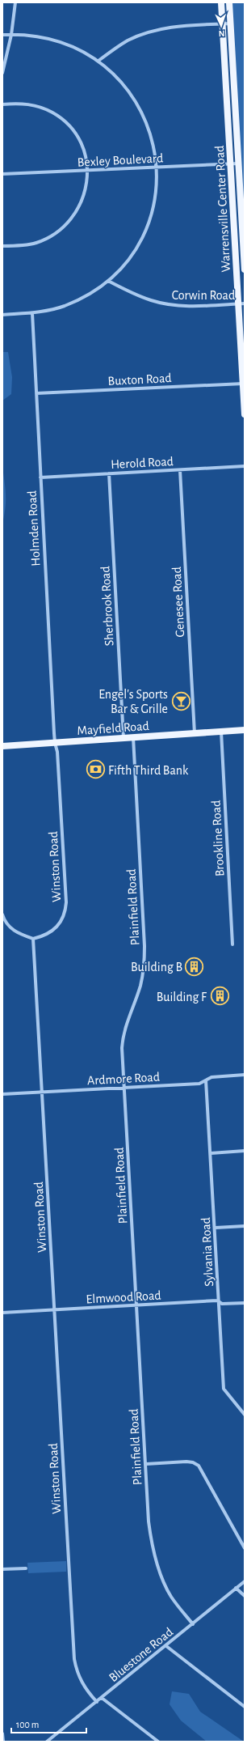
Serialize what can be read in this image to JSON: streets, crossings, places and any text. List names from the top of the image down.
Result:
{
  "streets": {
    "main road": ["Warrensville Center Road", "Mayfield Road"],
    "street": [
      "Bexley Boulevard",
      "Corwin Road",
      "Buxton Road",
      "Herold Road",
      "Holmden Road",
      "Genesee Road",
      "Sherbrook Road",
      "Brookline Road",
      "Winston Road",
      "Plainfield Road",
      "Ardmore Road",
      "Sylvania Road",
      "Elmwood Road",
      "Bluestone Road"
    ]
  },
  "crossings": [
    ["Bexley Boulevard", "Warrensville Center Road"],
    ["Warrensville Center Road", "Corwin Road"],
    ["Warrensville Center Road", "Buxton Road"],
    ["Buxton Road", "Holmden Road"],
    ["Herold Road", "Holmden Road"],
    ["Herold Road", "Genesee Road"],
    ["Herold Road", "Sherbrook Road"],
    ["Holmden Road", "Mayfield Road"],
    ["Holmden Road", "Winston Road"],
    ["Genesee Road", "Mayfield Road"],
    ["Sherbrook Road", "Mayfield Road"],
    ["Mayfield Road", "Brookline Road"],
    ["Mayfield Road", "Winston Road"],
    ["Mayfield Road", "Plainfield Road"],
    ["Winston Road", "Ardmore Road"],
    ["Winston Road", "Elmwood Road"],
    ["Winston Road", "Bluestone Road"],
    ["Plainfield Road", "Ardmore Road"],
    ["Plainfield Road", "Elmwood Road"],
    ["Plainfield Road", "Bluestone Road"],
    ["Ardmore Road", "Sylvania Road"],
    ["Sylvania Road", "Elmwood Road"]
  ],
  "places": {
    "bar": ["Engel's Sports Bar & Grille"],
    "bank": ["Fifth Third Bank"],
    "building": ["Building B", "Building F"]
  },
  "scale_bar": "100 m",
  "north": "bottom"
}
